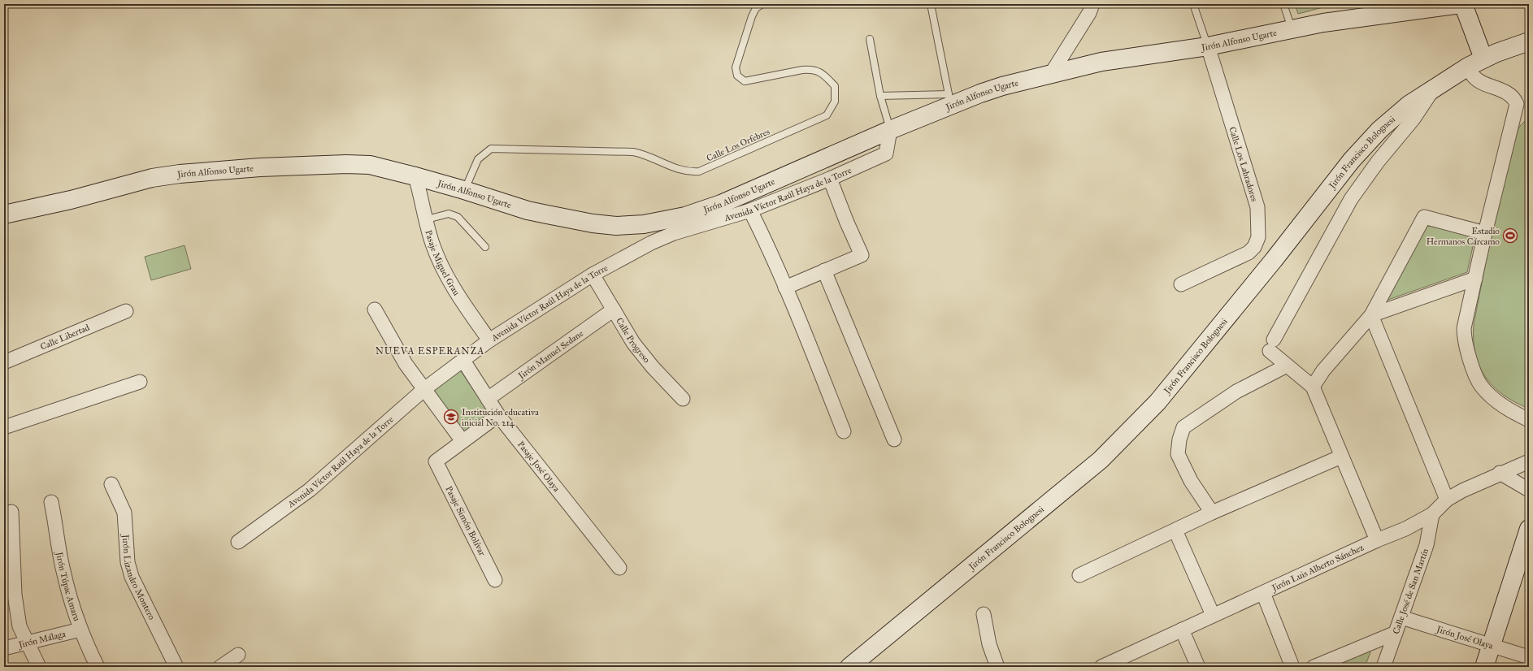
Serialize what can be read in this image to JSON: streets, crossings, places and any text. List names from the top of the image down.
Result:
{
  "streets": {
    "main road": ["Jirón Alfonso Ugarte", "Jirón Francisco Bolognesi"],
    "street": [
      "Calle Los Labradores",
      "Avenida Víctor Raúl Haya de la Torre",
      "Pasaje Miguel Grau",
      "Calle Libertad",
      "Calle Progreso",
      "Jirón Manuel Sedane",
      "Pasaje José Olaya",
      "Pasaje Simón Bolívar",
      "Jirón Luis Alberto Sánchez",
      "Jirón Lizandro Montero",
      "Jirón Túpac Amaru",
      "Calle José de San Martín",
      "Jirón José Olaya",
      "Jirón Málaga"
    ],
    "lane": ["Calle Los Orfebres"]
  },
  "crossings": [
    ["Jirón Alfonso Ugarte", "Calle Los Orfebres"],
    ["Jirón Alfonso Ugarte", "Calle Los Labradores"],
    ["Jirón Alfonso Ugarte", "Avenida Víctor Raúl Haya de la Torre"],
    ["Jirón Alfonso Ugarte", "Pasaje Miguel Grau"],
    ["Avenida Víctor Raúl Haya de la Torre", "Pasaje Miguel Grau"],
    ["Avenida Víctor Raúl Haya de la Torre", "Calle Progreso"],
    ["Avenida Víctor Raúl Haya de la Torre", "Pasaje José Olaya"],
    ["Calle Progreso", "Jirón Manuel Sedane"],
    ["Jirón Manuel Sedane", "Pasaje José Olaya"],
    ["Jirón Luis Alberto Sánchez", "Calle José de San Martín"],
    ["Jirón Túpac Amaru", "Jirón Málaga"],
    ["Calle José de San Martín", "Jirón José Olaya"]
  ],
  "districts": ["NUEVA ESPERANZA"],
  "places": {
    "sports": ["Estadio Hermanos Cárcamo"],
    "school or university": ["Institución educativa inicial No. 214"]
  }
}
